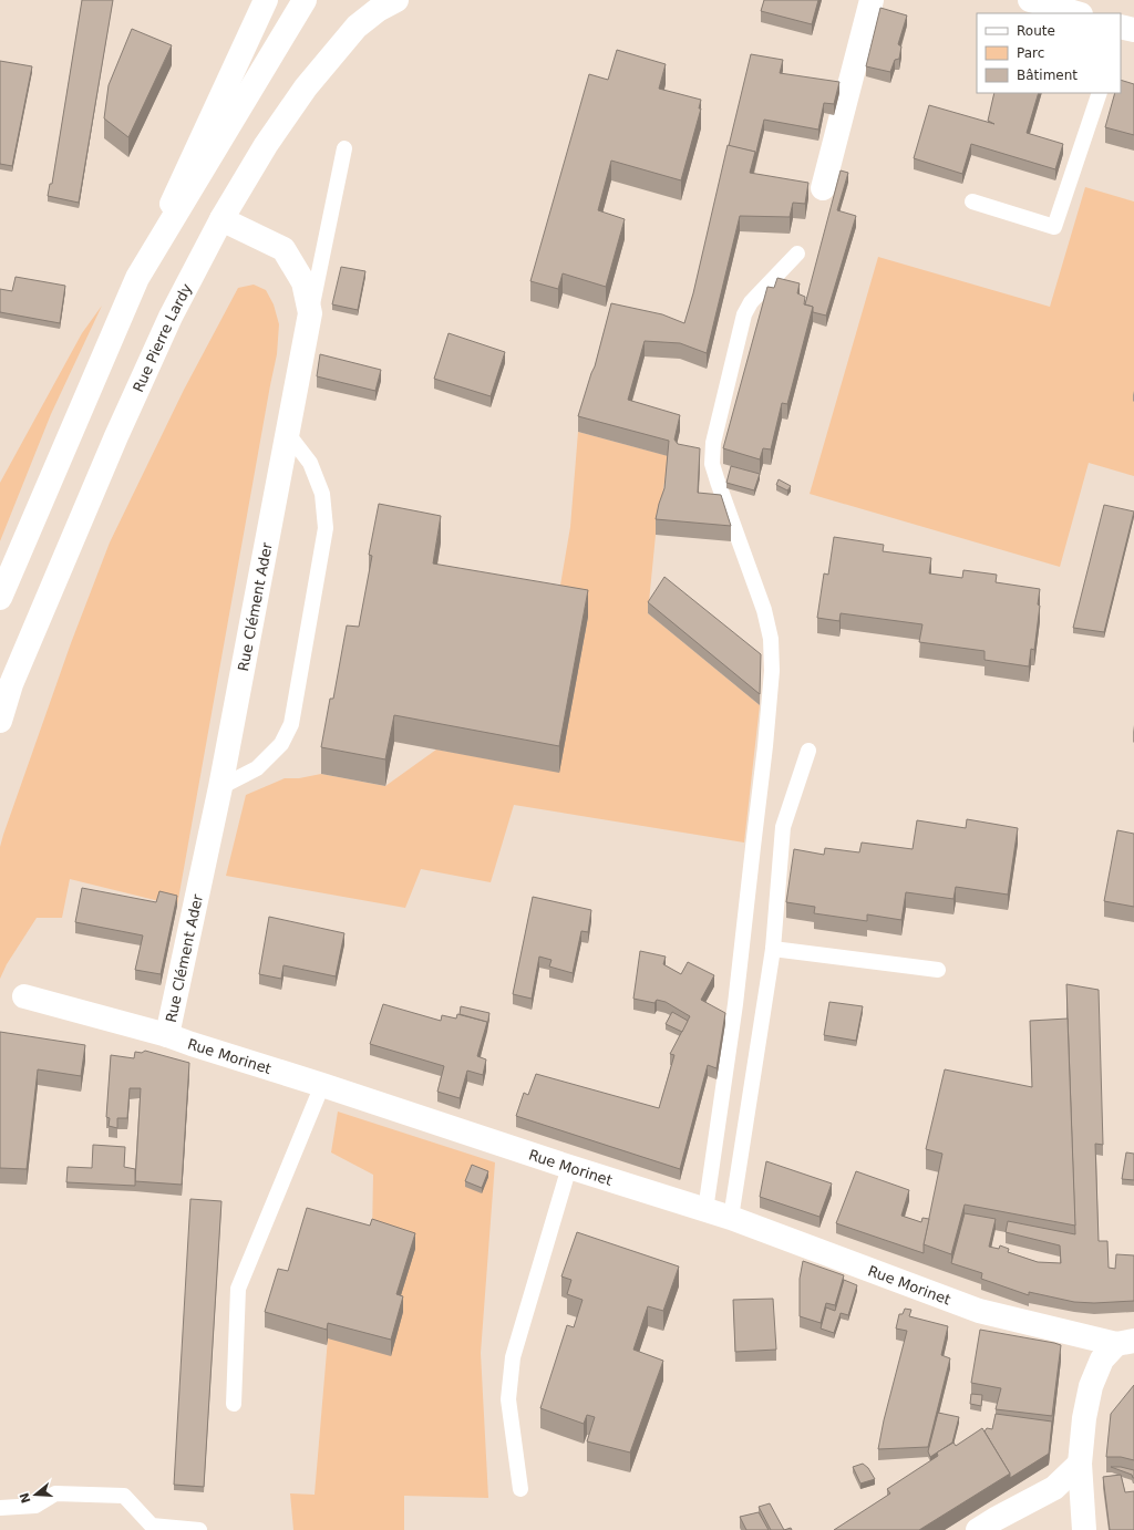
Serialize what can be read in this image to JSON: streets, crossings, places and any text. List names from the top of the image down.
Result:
{
  "streets": {
    "street": ["Rue Pierre Lardy", "Rue Clément Ader", "Rue Morinet"]
  },
  "crossings": [
    ["Rue Pierre Lardy", "Rue Clément Ader"],
    ["Rue Clément Ader", "Rue Morinet"]
  ],
  "legend": ["Route", "Parc", "Bâtiment"],
  "north": "left"
}
